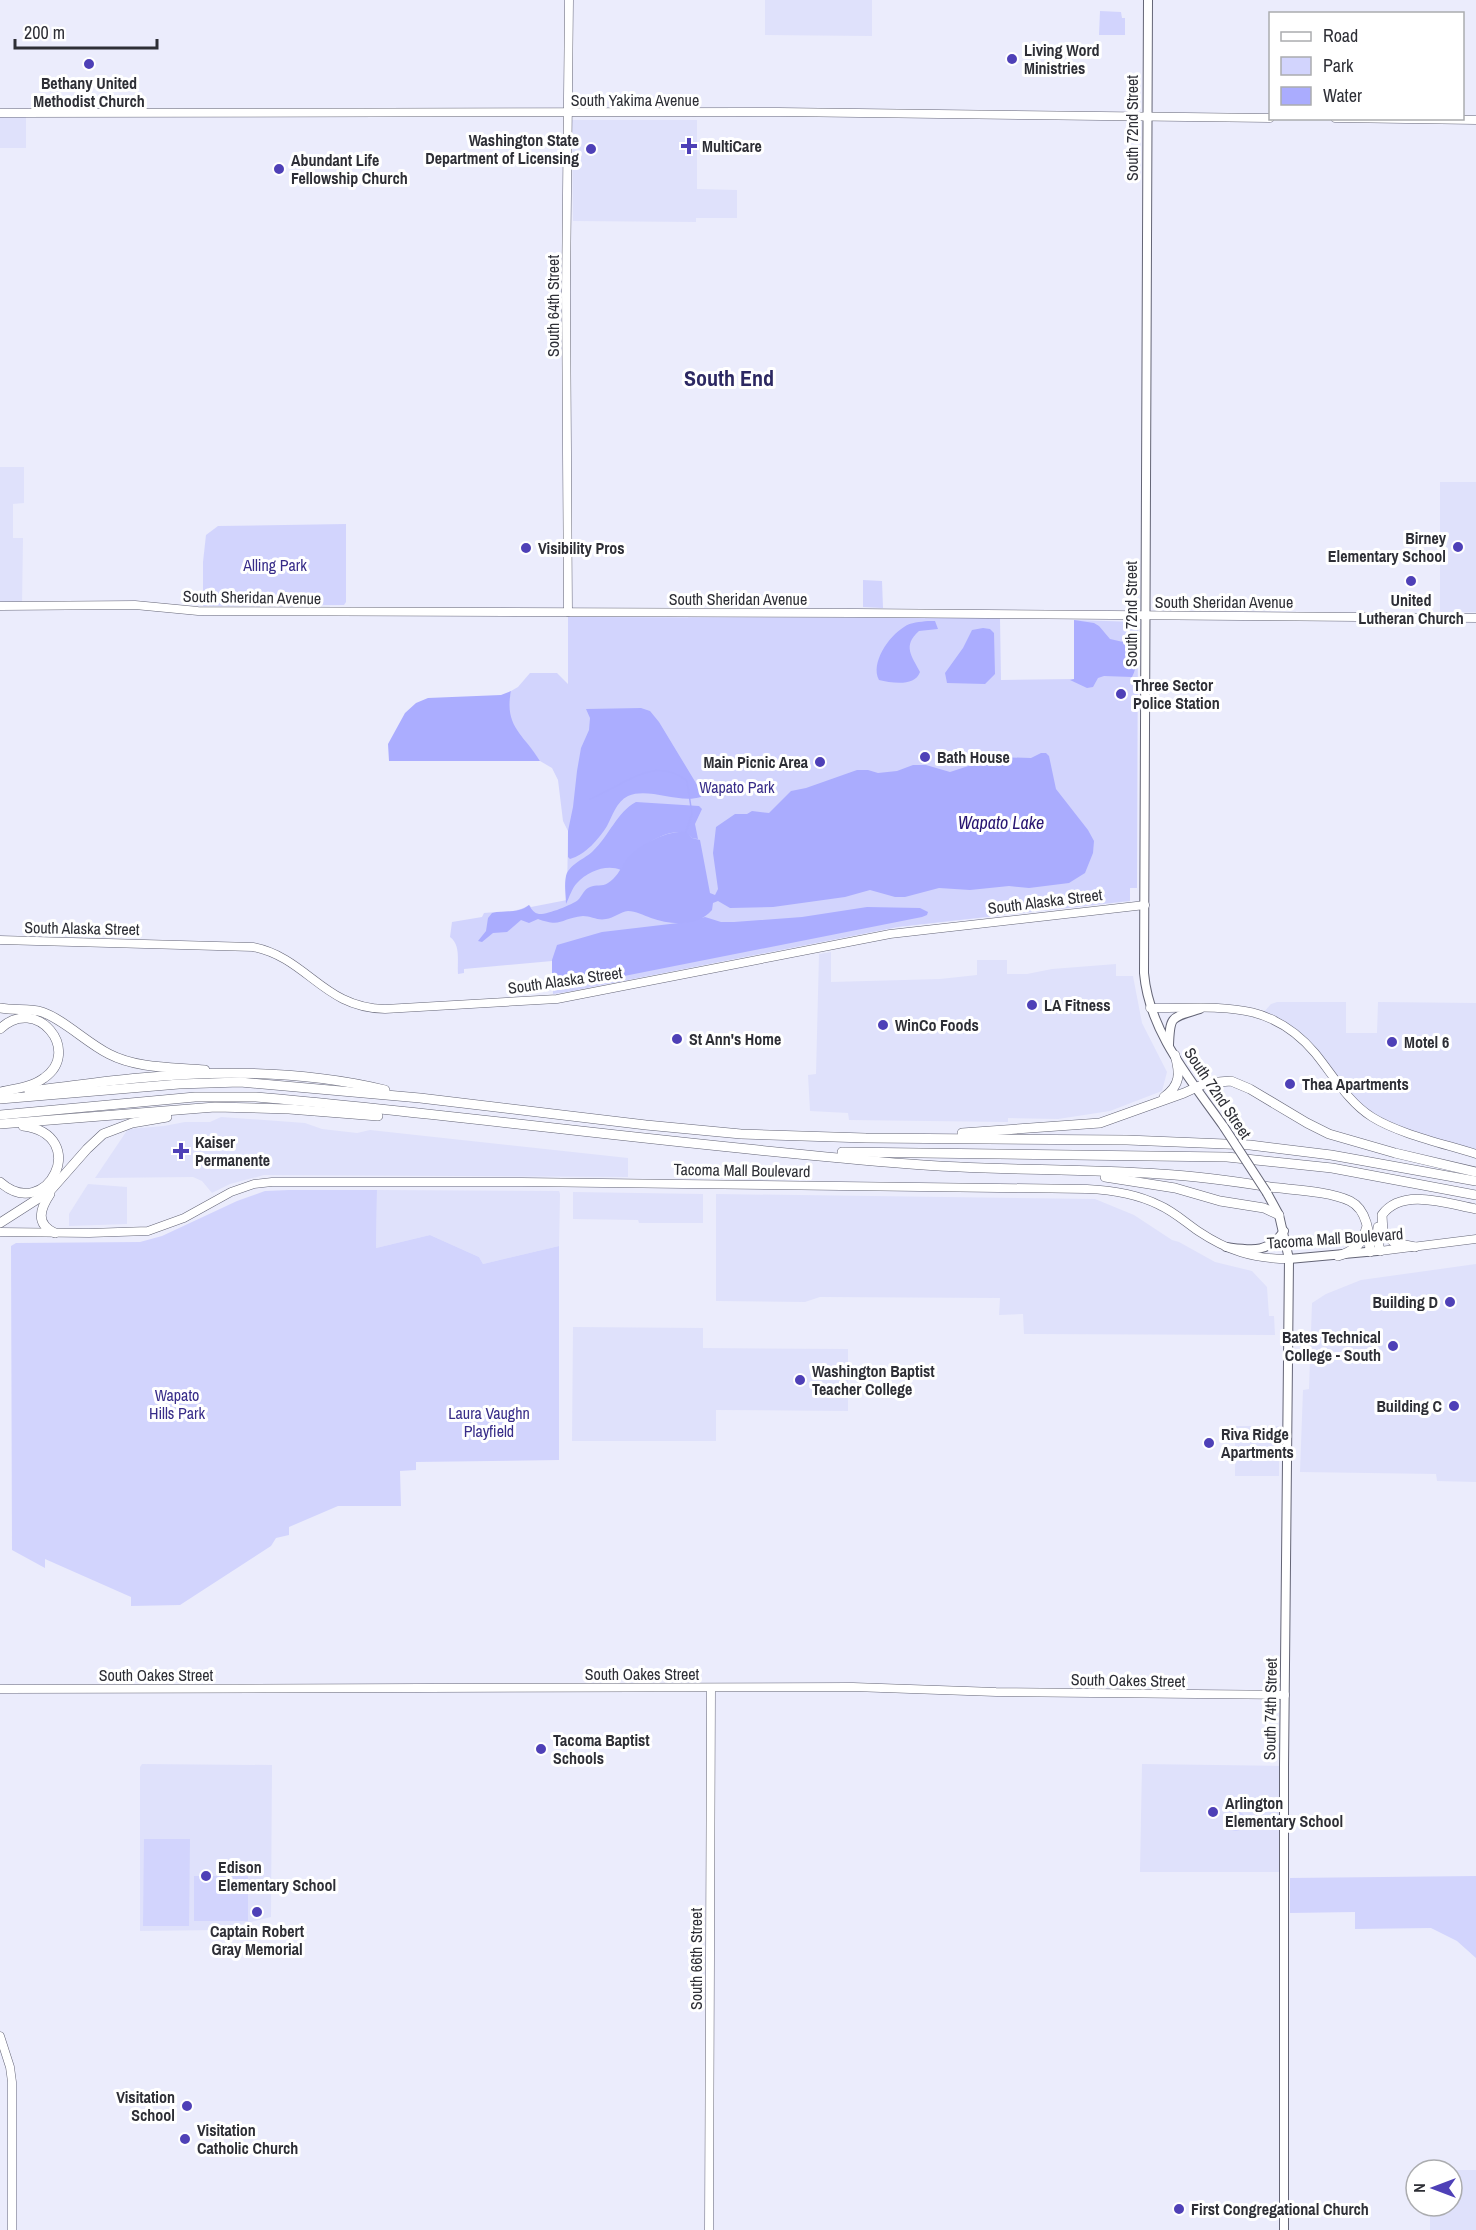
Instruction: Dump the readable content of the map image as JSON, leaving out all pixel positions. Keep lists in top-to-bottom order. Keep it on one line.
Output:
{"streets":{"main road":["South 72nd Street","Tacoma Mall Boulevard","South 74th Street"],"street":["South Yakima Avenue","South 64th Street","South Sheridan Avenue","South Alaska Street","South Oakes Street","South 66th Street"]},"crossings":[["South Yakima Avenue","South 72nd Street"],["South Yakima Avenue","South 64th Street"],["South 72nd Street","South Sheridan Avenue"],["South 72nd Street","South Alaska Street"],["South 72nd Street","South 74th Street"],["South 64th Street","South Sheridan Avenue"],["Tacoma Mall Boulevard","South 74th Street"],["South Oakes Street","South 74th Street"],["South Oakes Street","South 66th Street"]],"districts":["South End"],"water":["Wapato Lake"],"parks":["Alling Park","Wapato Park","Wapato Hills Park","Laura Vaughn Playfield"],"places":{"other":["Living Word Ministries","Bethany United Methodist Church","Washington State Department of Licensing","Abundant Life Fellowship Church","Birney Elementary School","Visibility Pros","United Lutheran Church","Three Sector Police Station","Bath House","Main Picnic Area","LA Fitness","WinCo Foods","St Ann's Home","Motel 6","Thea Apartments","Building D","Bates Technical College - South","Washington Baptist Teacher College","Building C","Riva Ridge Apartments","Tacoma Baptist Schools","Arlington Elementary School","Edison Elementary School","Captain Robert Gray Memorial","Visitation School","Visitation Catholic Church","First Congregational Church"],"health":["MultiCare","Kaiser Permanente"]},"legend":["Road","Park","Water"],"scale_bar":"200 m","north":"left"}
